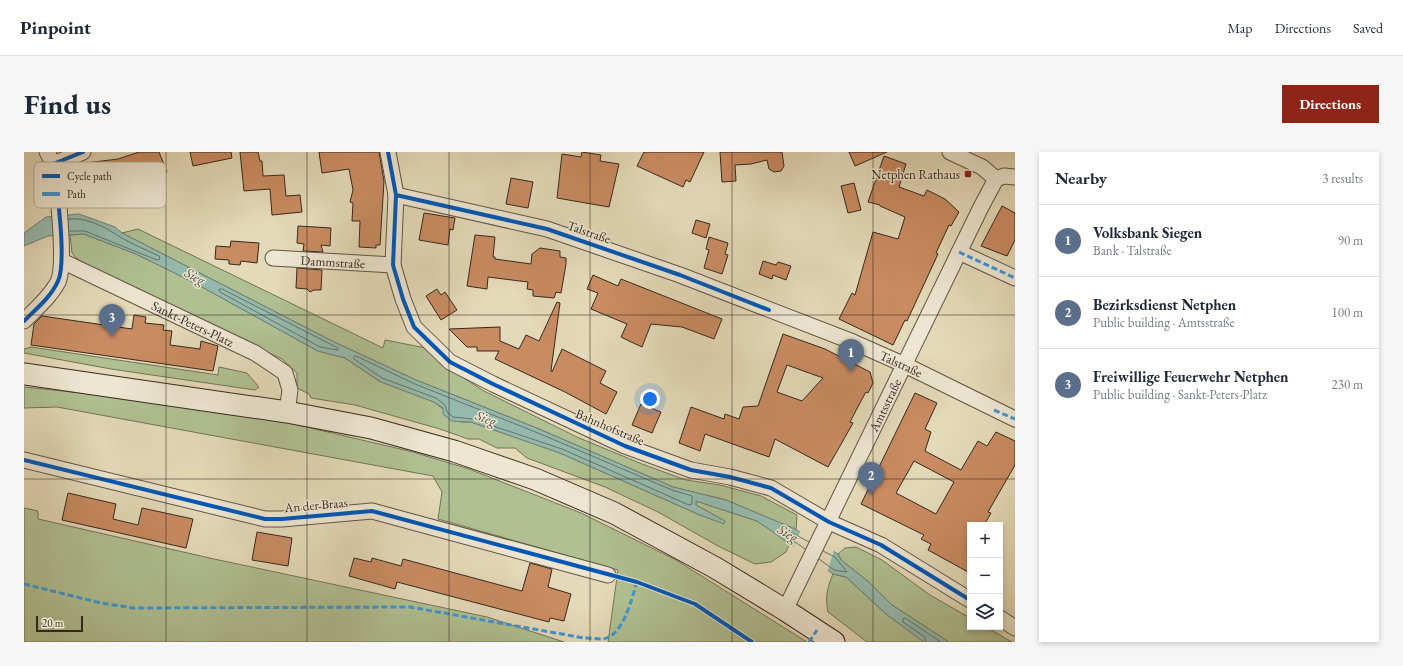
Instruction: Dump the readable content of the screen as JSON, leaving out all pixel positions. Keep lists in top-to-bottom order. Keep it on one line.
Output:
{"streets":{"street":["Talstraße","Dammstraße","Sankt-Peters-Platz","Amtsstraße","Bahnhofstraße","An der Braas"]},"crossings":[["Talstraße","Amtsstraße"],["Talstraße","Bahnhofstraße"],["Dammstraße","Bahnhofstraße"],["Amtsstraße","Bahnhofstraße"]],"water":["Sieg"],"places":{"transit":["Netphen Rathaus"]},"legend":["Cycle path","Path"],"scale_bar":"20 m","page":{"header":"Pinpoint","nav":["Map","Directions","Saved"],"buttons":"Directions","title":"Find us","heading":["Nearby","3 results"],"list":[{"mark":"1","name":"Volksbank Siegen","note":"Bank · Talstraße","value":"90 m"},{"mark":"2","name":"Bezirksdienst Netphen","note":"Public building · Amtsstraße","value":"100 m"},{"mark":"3","name":"Freiwillige Feuerwehr Netphen","note":"Public building · Sankt-Peters-Platz","value":"230 m"}],"pins":["3","1","2"],"map_buttons":["+","−"],"scale":"20 m"}}
